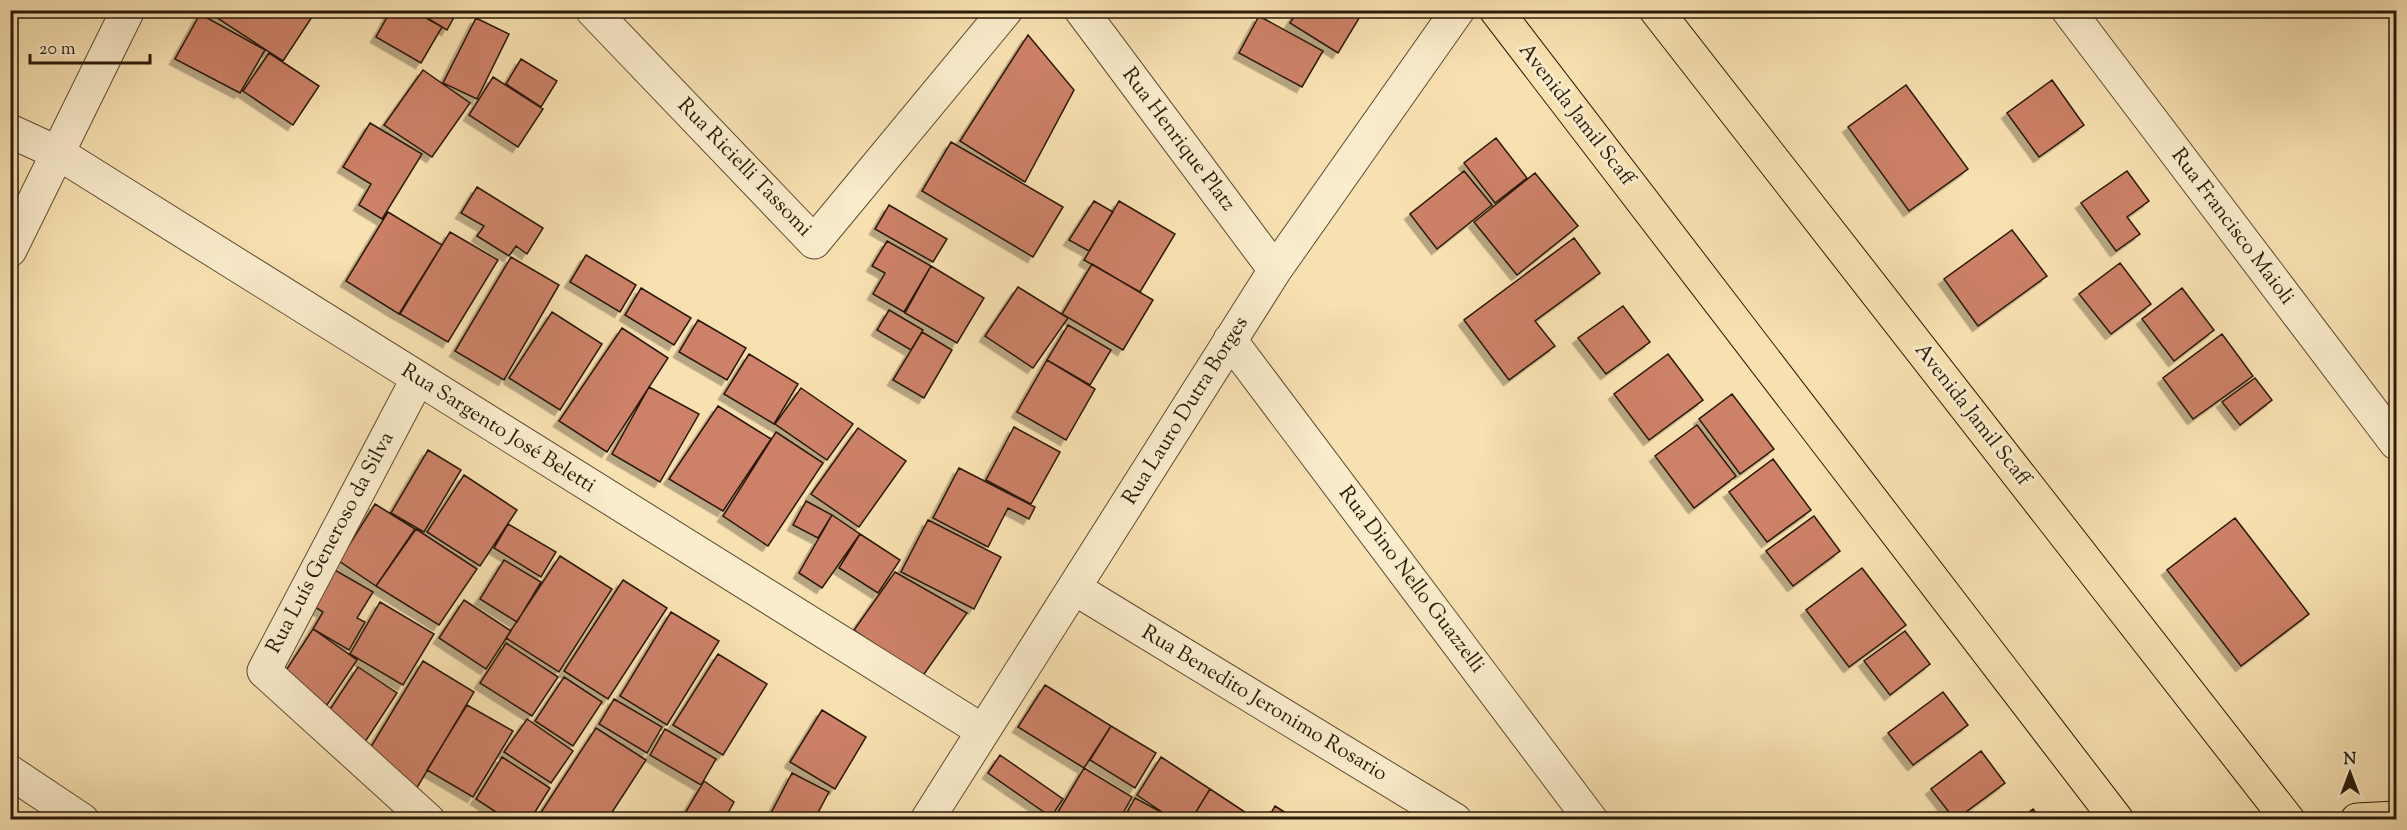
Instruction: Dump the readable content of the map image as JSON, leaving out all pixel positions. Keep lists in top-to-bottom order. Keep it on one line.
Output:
{"streets":{"main road":["Avenida Jamil Scaff"],"street":["Rua Henrique Platz","Rua Ricielli Tassomi","Rua Francisco Maioli","Rua Lauro Dutra Borges","Rua Sargento José Beletti","Rua Luís Generoso da Silva","Rua Dino Nello Guazzelli","Rua Benedito Jeronimo Rosario"]},"crossings":[["Rua Henrique Platz","Rua Lauro Dutra Borges"],["Rua Lauro Dutra Borges","Rua Sargento José Beletti"],["Rua Lauro Dutra Borges","Rua Dino Nello Guazzelli"],["Rua Lauro Dutra Borges","Rua Benedito Jeronimo Rosario"],["Rua Sargento José Beletti","Rua Luís Generoso da Silva"]],"scale_bar":"20 m","north":"top"}
